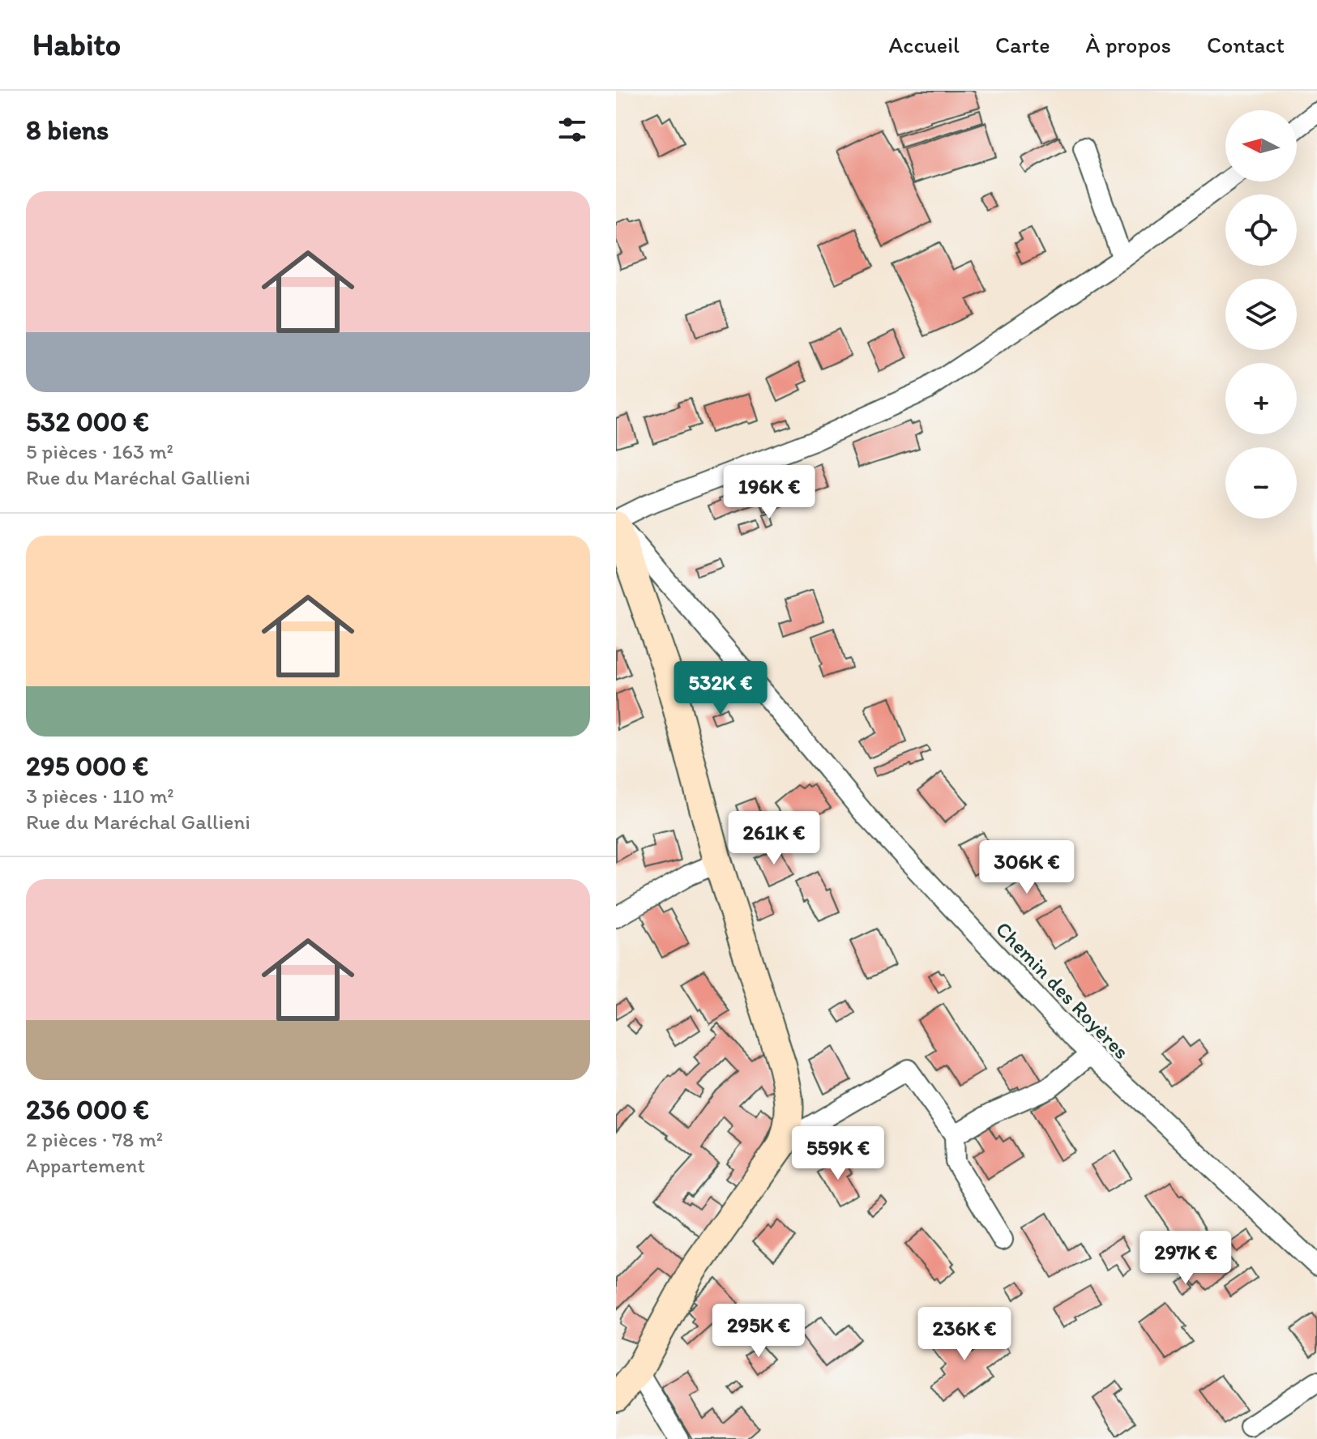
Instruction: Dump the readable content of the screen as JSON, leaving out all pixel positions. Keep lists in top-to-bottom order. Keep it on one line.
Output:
{"streets":{"street":["Chemin des Royères"]},"north":"left","page":{"header":"Habito","nav":["Accueil","Carte","À propos","Contact"],"heading":"8 biens","map_buttons":["+","−"],"list":[{"name":"532 000 €","note":"5 pièces · 163 m² · Rue du Maréchal Gallieni"},{"name":"295 000 €","note":"3 pièces · 110 m² · Rue du Maréchal Gallieni"},{"name":"236 000 €","note":"2 pièces · 78 m² · Appartement"}],"price":["196K €","532K €","261K €","306K €","559K €","297K €","295K €","236K €"]}}
